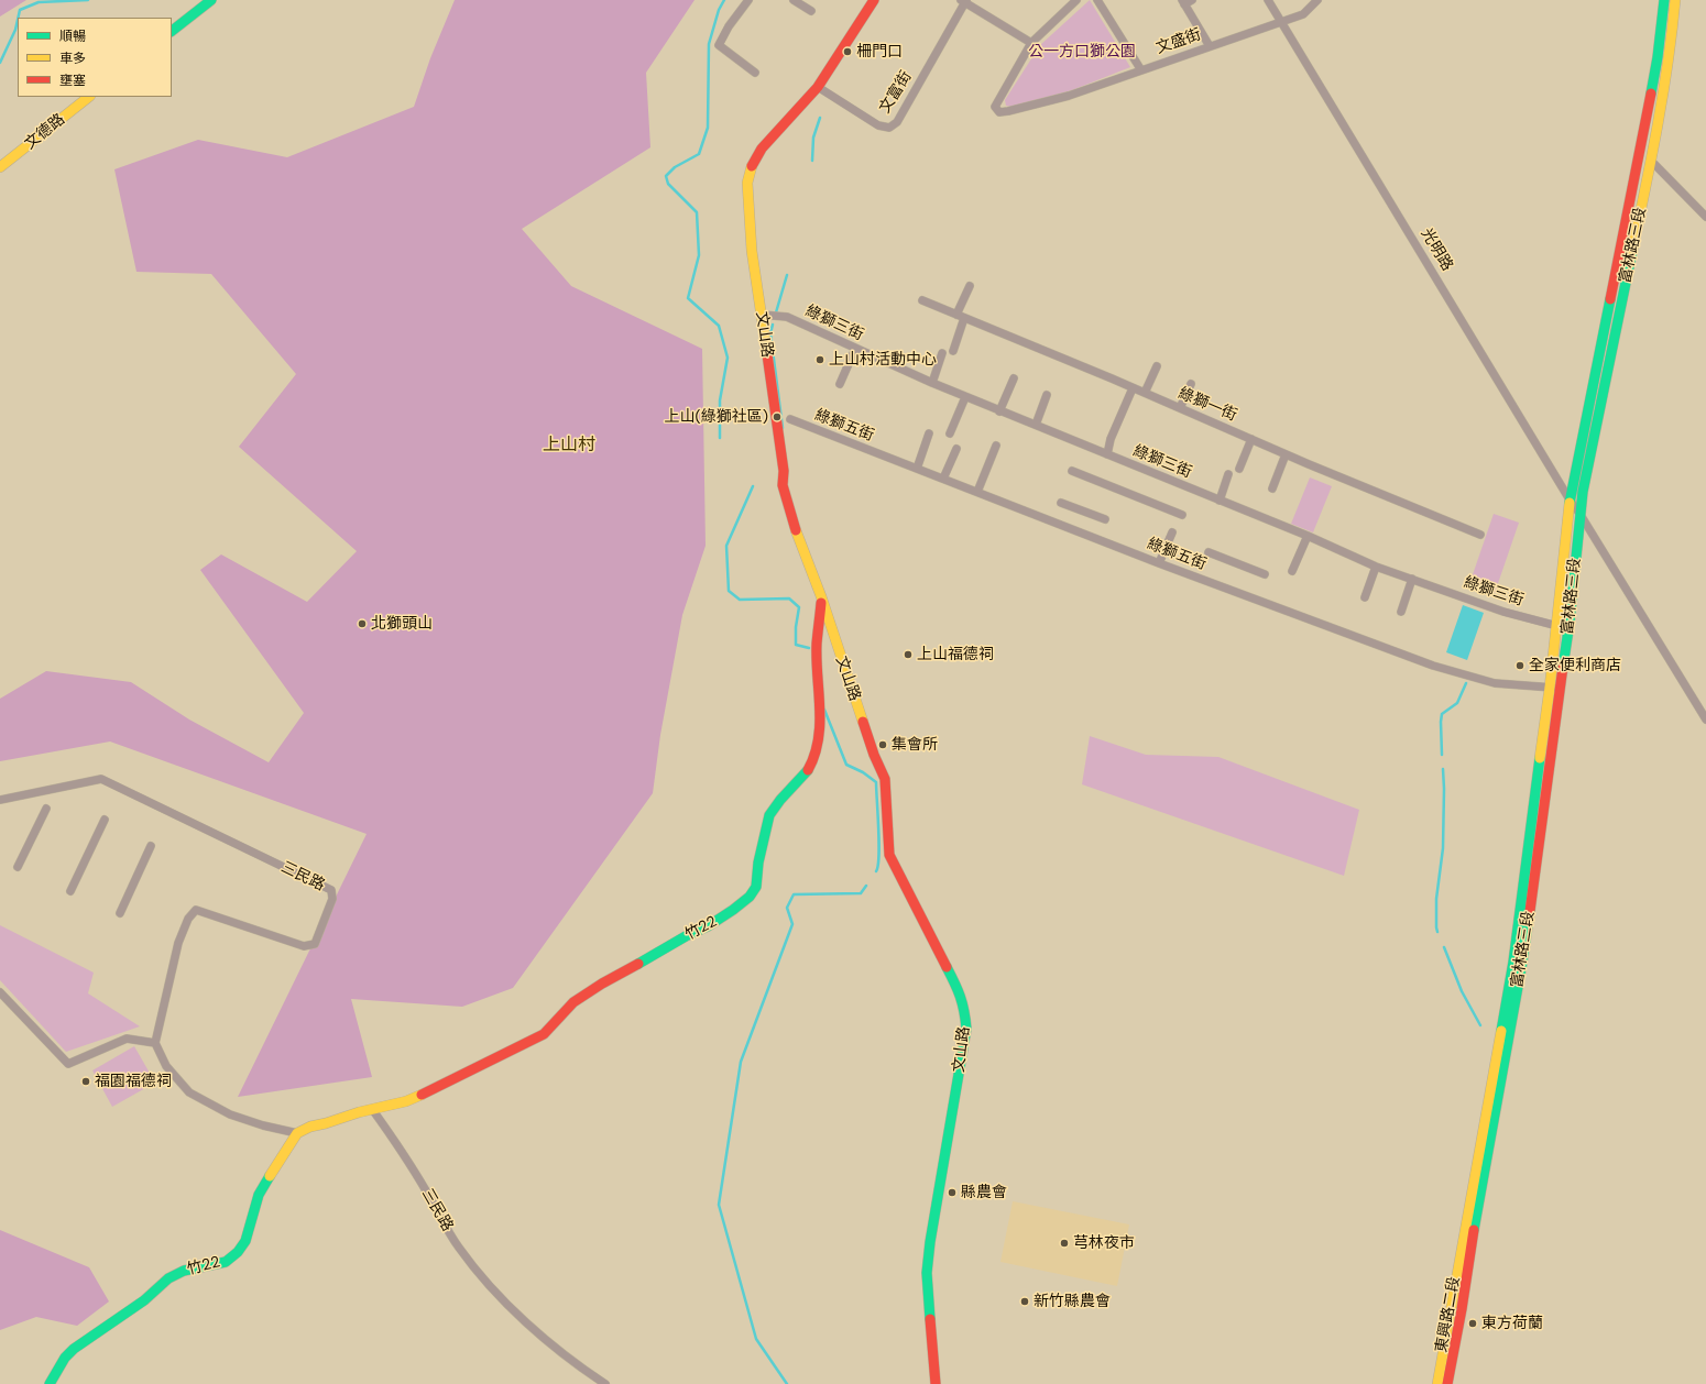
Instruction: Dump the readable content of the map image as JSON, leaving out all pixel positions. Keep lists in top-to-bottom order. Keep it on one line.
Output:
{"streets":{"main road":["文德路","富林路三段","文山路","竹22","東興路二段"],"street":["文盛街","文富街","光明路","綠獅三街","綠獅一街","綠獅五街","三民路"]},"crossings":[["文盛街","光明路"],["文富街","文山路"],["富林路三段","光明路"],["富林路三段","綠獅三街"],["富林路三段","綠獅五街"],["富林路三段","東興路二段"],["綠獅三街","文山路"],["文山路","竹22"],["三民路","竹22"]],"districts":["上山村"],"parks":["公一方口獅公園"],"places":["柵門口","上山村活動中心","上山(綠獅社區)","北獅頭山","上山福德祠","全家便利商店","集會所","福園福德祠","縣農會","芎林夜市","新竹縣農會","東方荷蘭"],"legend":["順暢","車多","壅塞"]}
